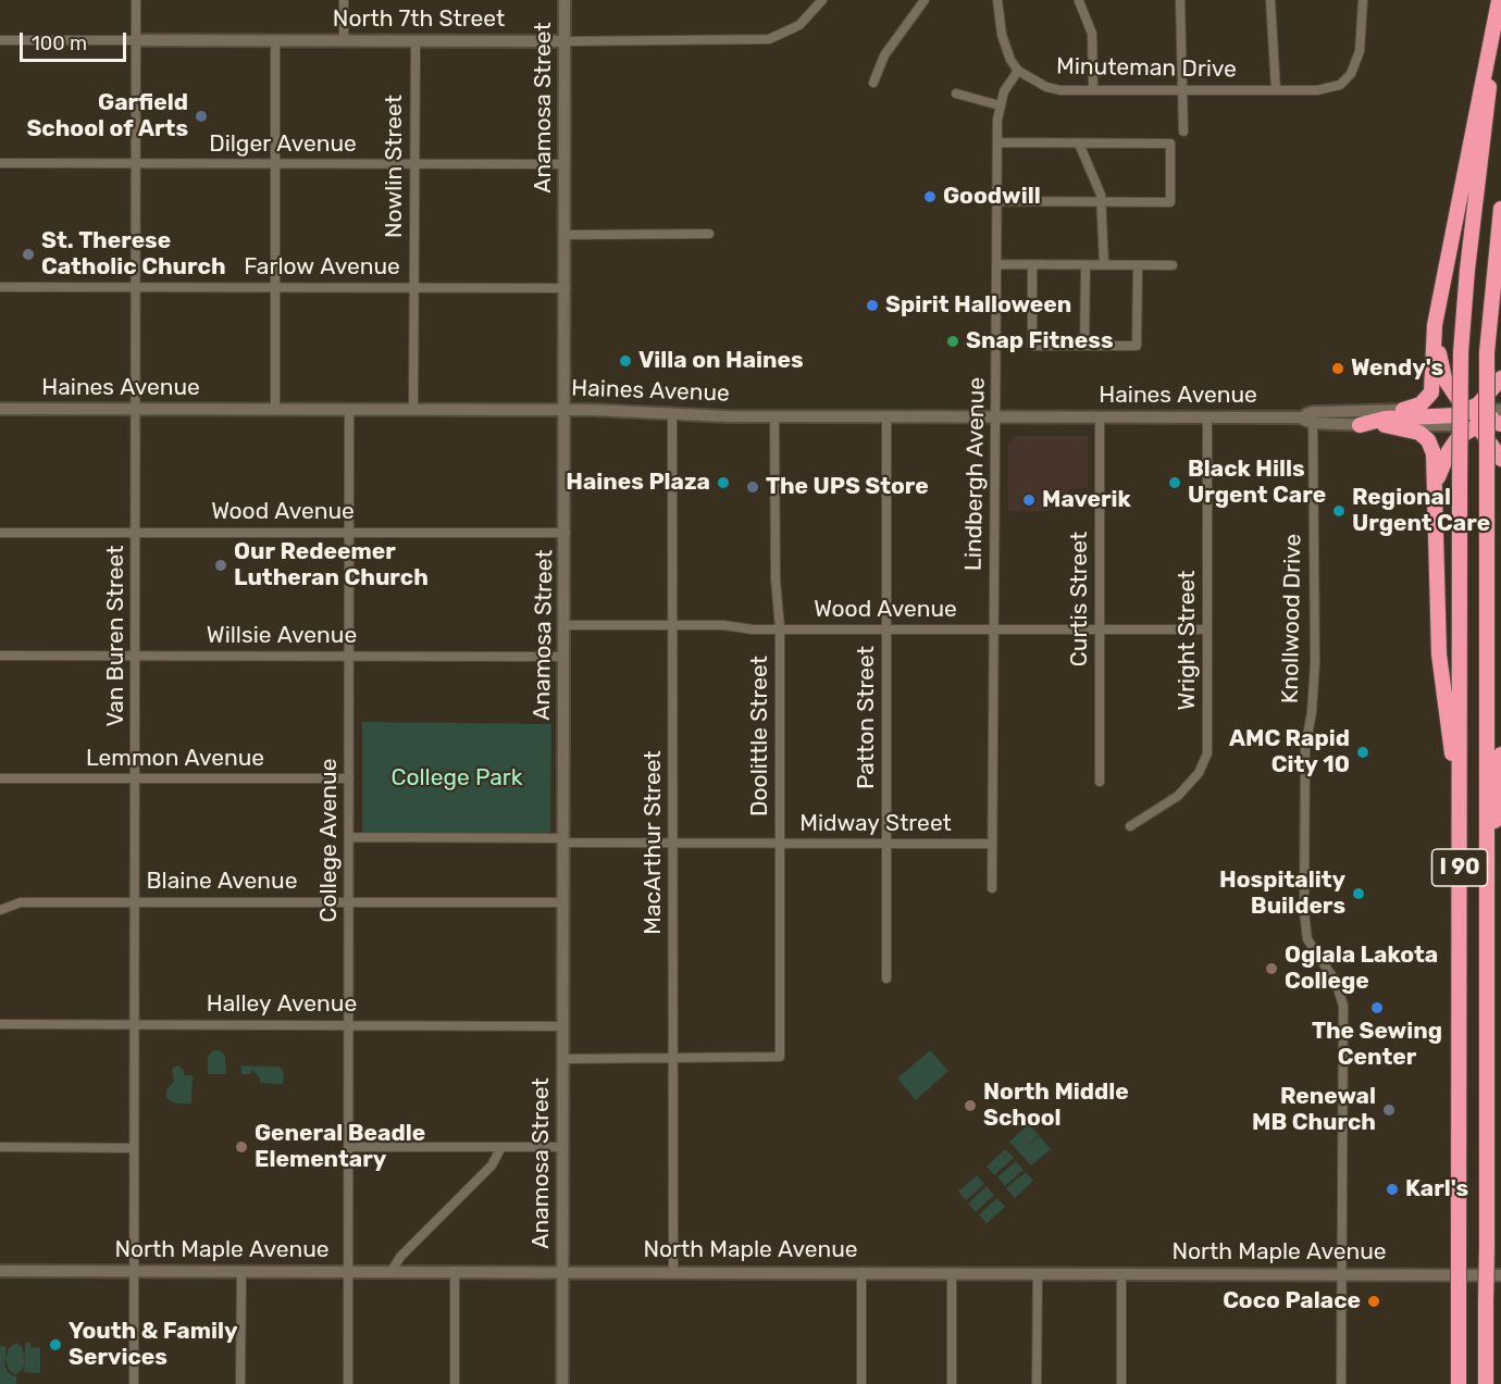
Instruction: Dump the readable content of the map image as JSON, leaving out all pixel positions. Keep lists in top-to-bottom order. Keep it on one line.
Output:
{"streets":{"highway":["I 90"],"main road":["North 7th Street","Anamosa Street","Haines Avenue","North Maple Avenue"],"street":["Minuteman Drive","Dilger Avenue","Nowlin Street","Farlow Avenue","Lindbergh Avenue","Wood Avenue","Curtis Street","Knollwood Drive","Van Buren Street","Willsie Avenue","Wright Street","Patton Street","Doolittle Street","Lemmon Avenue","Midway Street","College Avenue","MacArthur Street","Blaine Avenue","Halley Avenue"]},"crossings":[["North 7th Street","Anamosa Street"],["North 7th Street","Nowlin Street"],["North 7th Street","Van Buren Street"],["Minuteman Drive","Lindbergh Avenue"],["Anamosa Street","Dilger Avenue"],["Anamosa Street","Farlow Avenue"],["Anamosa Street","Haines Avenue"],["Anamosa Street","Wood Avenue"],["Anamosa Street","Willsie Avenue"],["Anamosa Street","Midway Street"],["Anamosa Street","Blaine Avenue"],["Anamosa Street","Halley Avenue"],["Anamosa Street","North Maple Avenue"],["Dilger Avenue","Nowlin Street"],["Dilger Avenue","Van Buren Street"],["Nowlin Street","Farlow Avenue"],["Nowlin Street","Haines Avenue"],["Farlow Avenue","Van Buren Street"],["Haines Avenue","Lindbergh Avenue"],["Haines Avenue","Curtis Street"],["Haines Avenue","Knollwood Drive"],["Haines Avenue","Van Buren Street"],["Haines Avenue","Wright Street"],["Haines Avenue","Patton Street"],["Haines Avenue","Doolittle Street"],["Haines Avenue","College Avenue"],["Haines Avenue","MacArthur Street"],["Lindbergh Avenue","Wood Avenue"],["Lindbergh Avenue","Midway Street"],["Wood Avenue","Curtis Street"],["Wood Avenue","Van Buren Street"],["Wood Avenue","Wright Street"],["Wood Avenue","Patton Street"],["Wood Avenue","Doolittle Street"],["Wood Avenue","College Avenue"],["Wood Avenue","MacArthur Street"],["Knollwood Drive","North Maple Avenue"],["Van Buren Street","Willsie Avenue"],["Van Buren Street","Lemmon Avenue"],["Van Buren Street","Blaine Avenue"],["Van Buren Street","Halley Avenue"],["Van Buren Street","North Maple Avenue"],["Willsie Avenue","College Avenue"],["Patton Street","Midway Street"],["Doolittle Street","Midway Street"],["Doolittle Street","MacArthur Street"],["Lemmon Avenue","College Avenue"],["Midway Street","College Avenue"],["Midway Street","MacArthur Street"],["College Avenue","Blaine Avenue"],["College Avenue","Halley Avenue"],["College Avenue","North Maple Avenue"],["MacArthur Street","North Maple Avenue"]],"parks":["College Park"],"places":["Garfield School of Arts","Goodwill","St. Therese Catholic Church","Spirit Halloween","Snap Fitness","Villa on Haines","Wendy's","Haines Plaza","Black Hills Urgent Care","The UPS Store","Maverik","Regional Urgent Care","Our Redeemer Lutheran Church","AMC Rapid City 10","Hospitality Builders","Oglala Lakota College","The Sewing Center","North Middle School","Renewal MB Church","General Beadle Elementary","Karl's","Coco Palace","Youth & Family Services"],"scale_bar":"100 m"}
